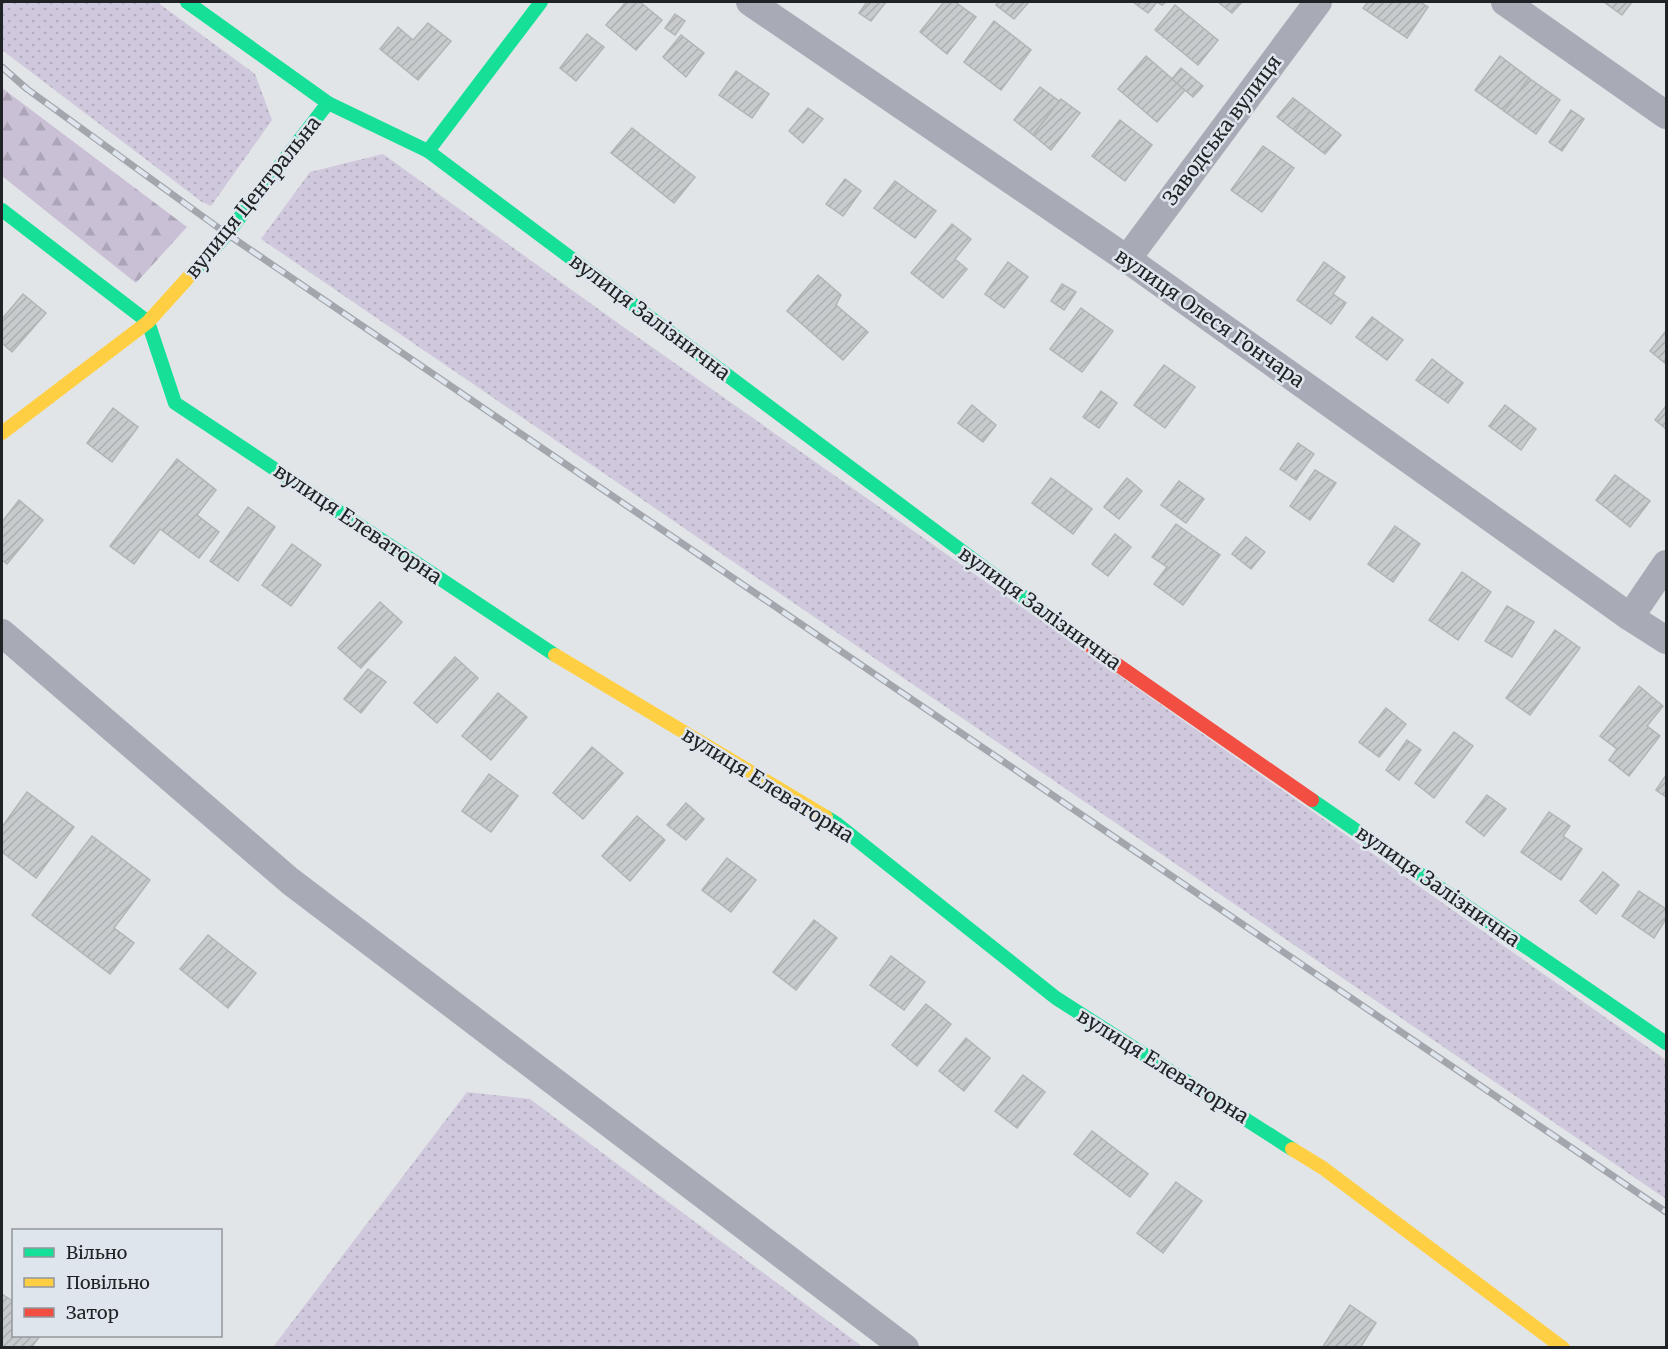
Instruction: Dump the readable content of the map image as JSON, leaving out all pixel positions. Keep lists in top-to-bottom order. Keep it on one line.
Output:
{"streets":{"street":["Заводська вулиця","вулиця Центральна","вулиця Залізнична","вулиця Олеся Гончара","вулиця Елеваторна"]},"crossings":[["Заводська вулиця","вулиця Олеся Гончара"],["вулиця Центральна","вулиця Залізнична"],["вулиця Центральна","вулиця Елеваторна"]],"legend":["Вільно","Повільно","Затор"]}
